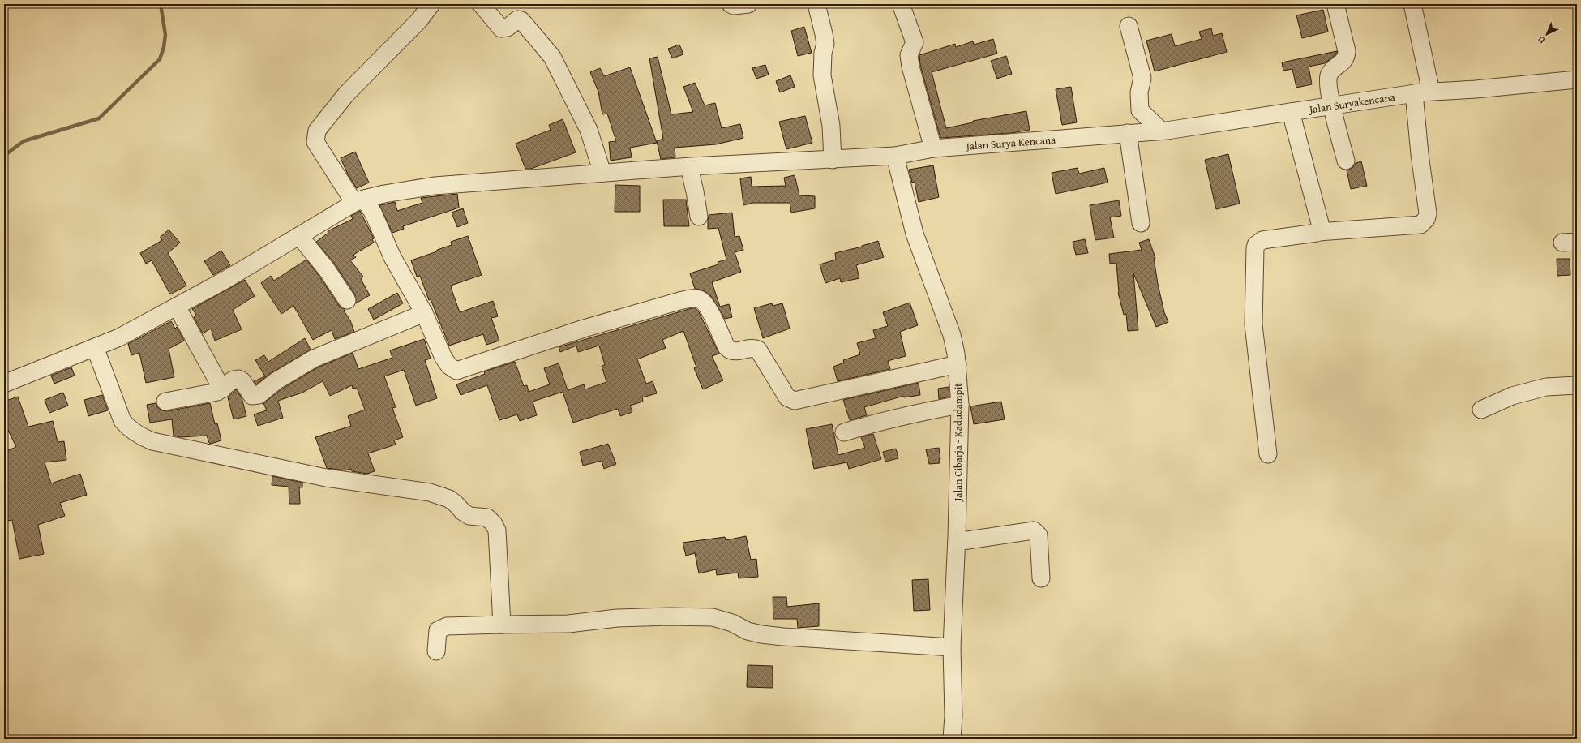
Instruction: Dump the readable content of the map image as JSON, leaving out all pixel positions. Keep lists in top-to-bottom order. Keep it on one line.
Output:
{"streets":{"street":["Jalan Suryakencana","Jalan Surya Kencana","Jalan Cibarja - Kadudampit"]},"crossings":[["Jalan Suryakencana","Jalan Surya Kencana"],["Jalan Surya Kencana","Jalan Cibarja - Kadudampit"]],"north":"bottom left"}
